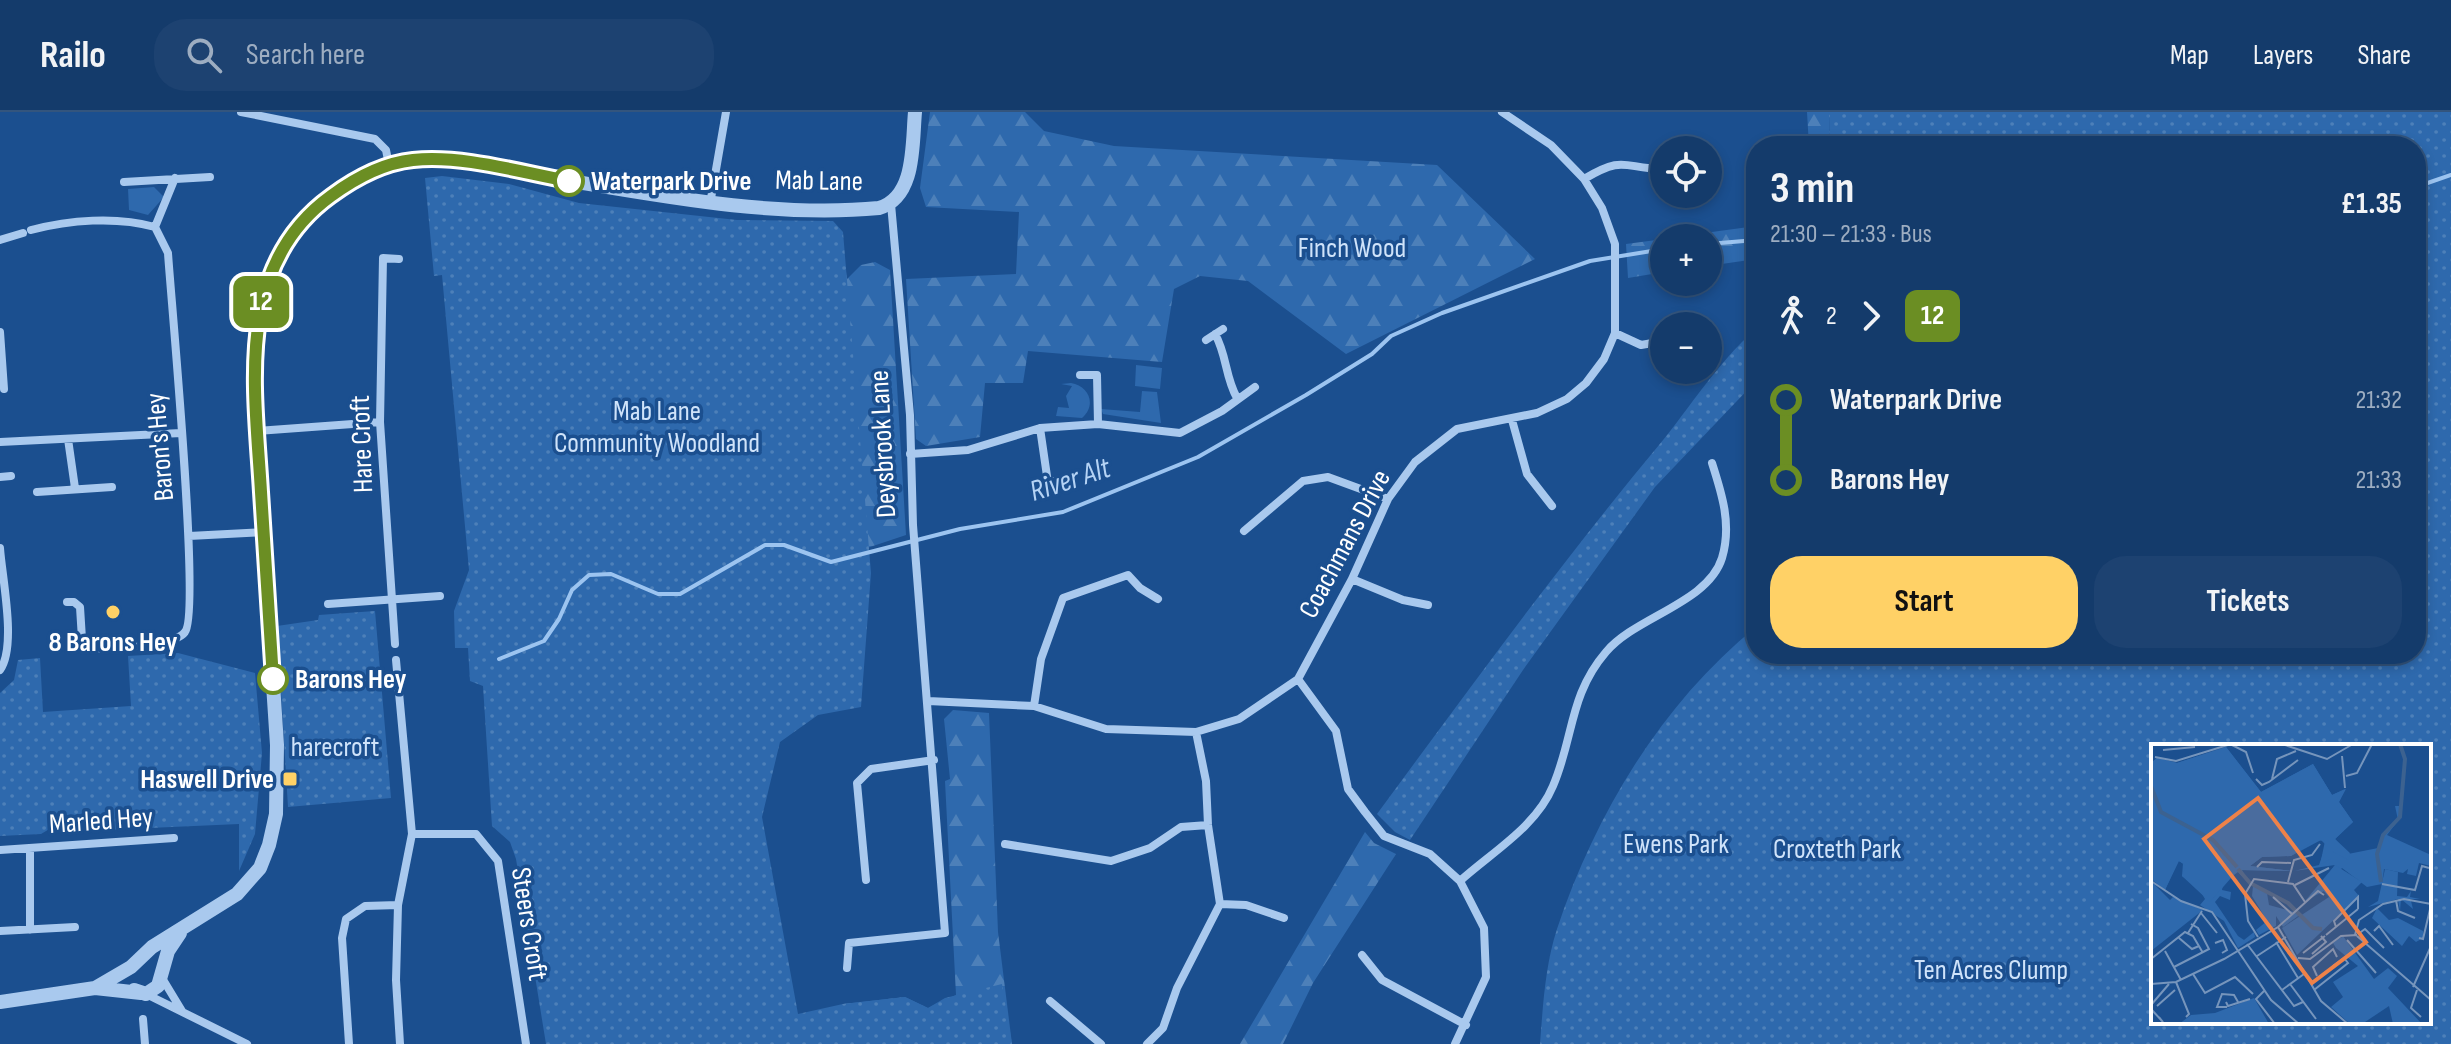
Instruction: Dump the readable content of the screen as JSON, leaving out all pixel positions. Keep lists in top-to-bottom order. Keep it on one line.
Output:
{"streets":{"street":["Mab Lane","Hare Croft","Deysbrook Lane","Baron's Hey","Coachmans Drive","Marled Hey","Steers Croft"]},"crossings":[["Mab Lane","Deysbrook Lane"],["Deysbrook Lane","Coachmans Drive"]],"water":["River Alt"],"parks":["Finch Wood","Mab Lane Community Woodland","harecroft","Ewens Park","Croxteth Park","Ten Acres Clump"],"places":{"other":["Waterpark Drive","8 Barons Hey","Barons Hey"],"transit":["Haswell Drive"]},"lines":["bus line 12"],"page":{"header":"Railo","search":"Search here","nav":["Map","Layers","Share"],"on_map":"12","map_buttons":["+","−"],"heading":["3 min","21:30 – 21:33 · Bus","£1.35"],"legs":["2","12"],"list":[{"name":"Waterpark Drive","value":"21:32"},{"name":"Barons Hey","value":"21:33"}],"buttons":["Start","Tickets"]}}
